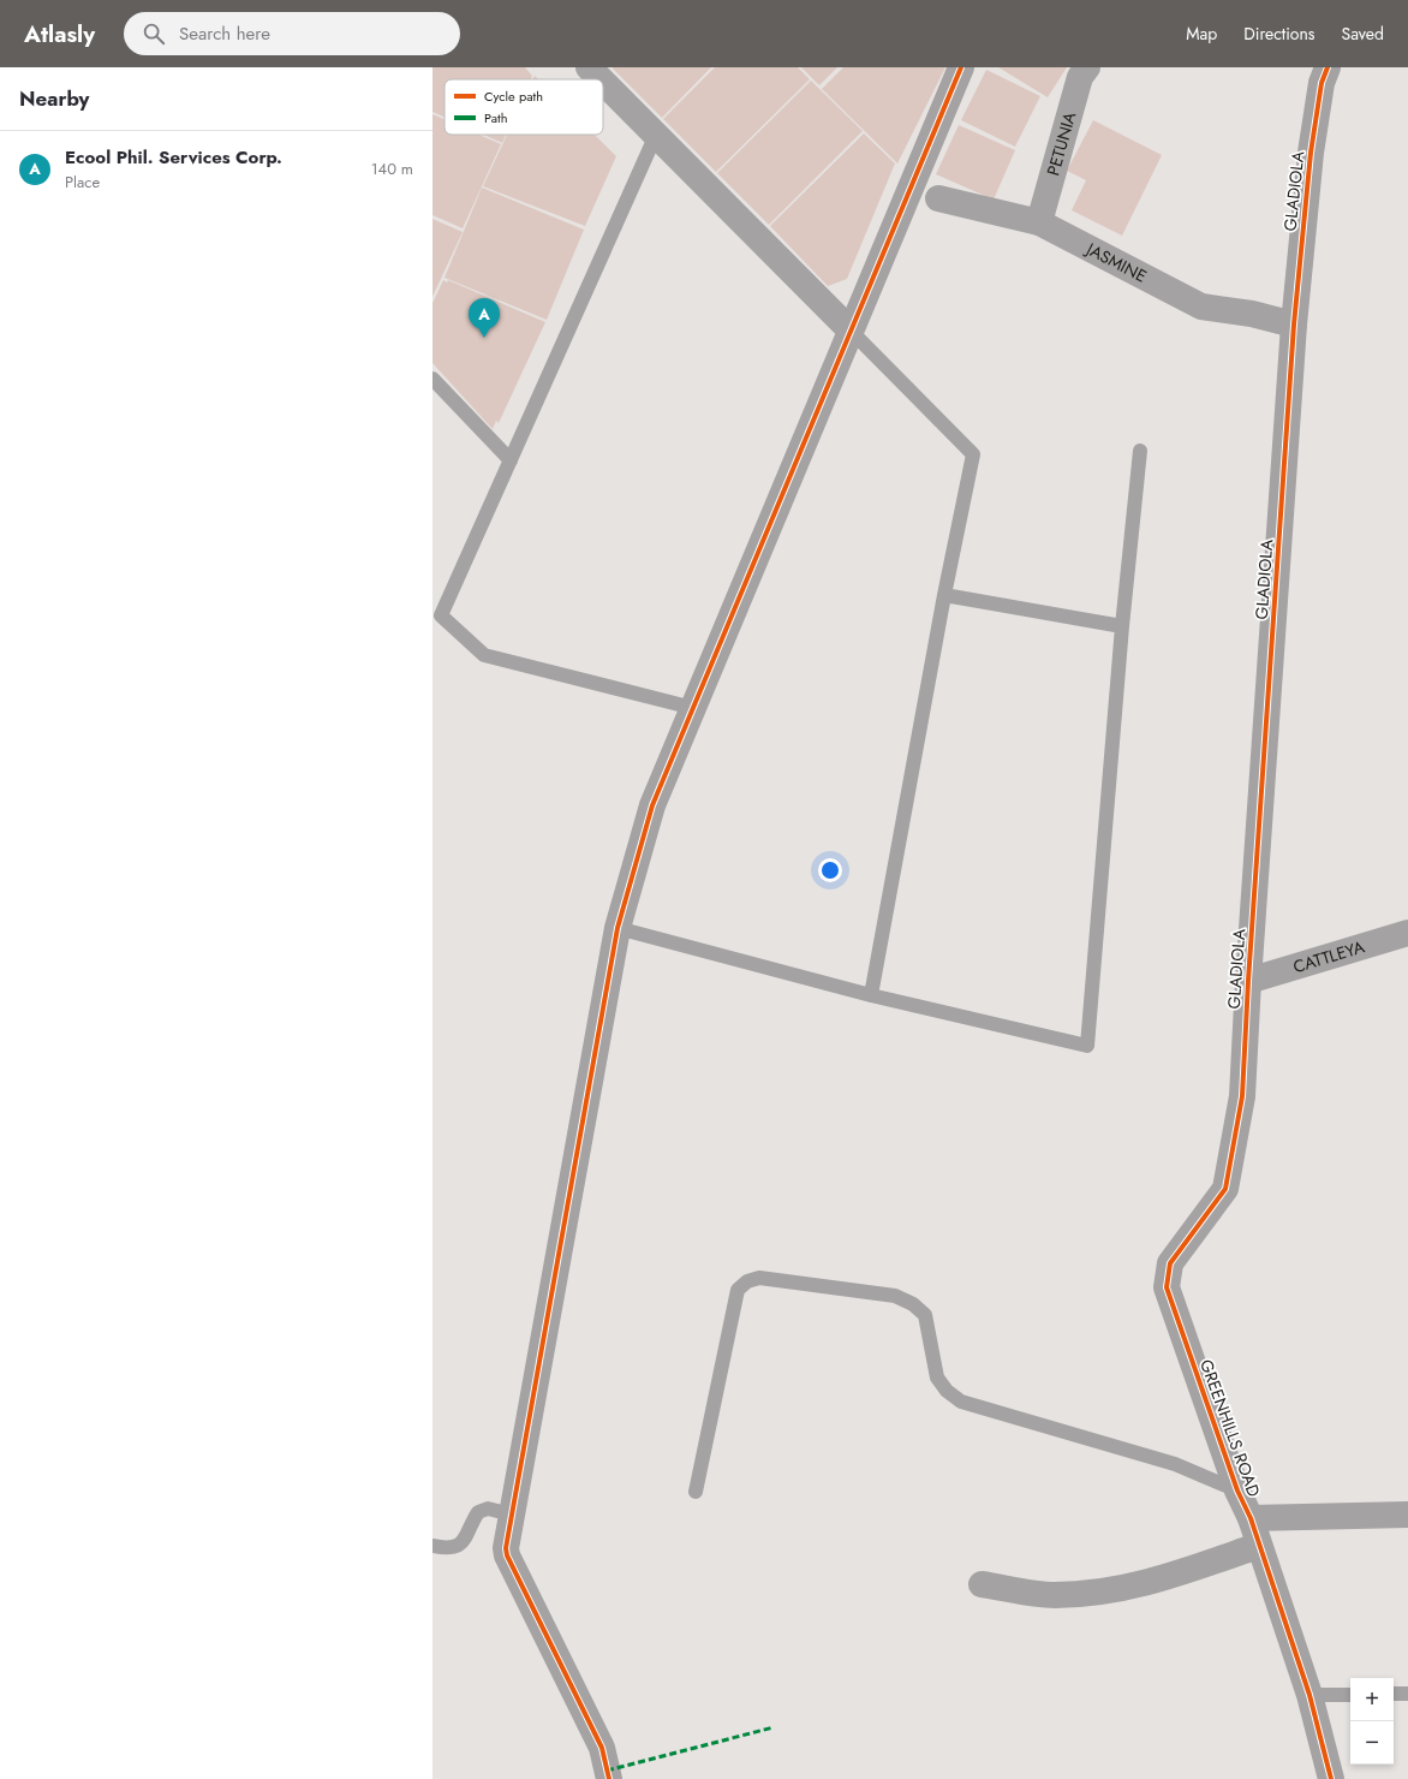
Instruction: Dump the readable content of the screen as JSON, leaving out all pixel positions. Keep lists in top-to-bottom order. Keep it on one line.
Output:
{"streets":{"street":["PETUNIA","GLADIOLA","JASMINE","CATTLEYA","GREENHILLS ROAD"]},"crossings":[["PETUNIA","JASMINE"],["GLADIOLA","JASMINE"],["GLADIOLA","CATTLEYA"],["GLADIOLA","GREENHILLS ROAD"]],"legend":["Cycle path","Path"],"page":{"header":"Atlasly","search":"Search here","nav":["Map","Directions","Saved"],"heading":"Nearby","list":[{"mark":"A","name":"Ecool Phil. Services Corp.","note":"Place","value":"140 m"}],"pins":"A","map_buttons":["+","−"]}}
